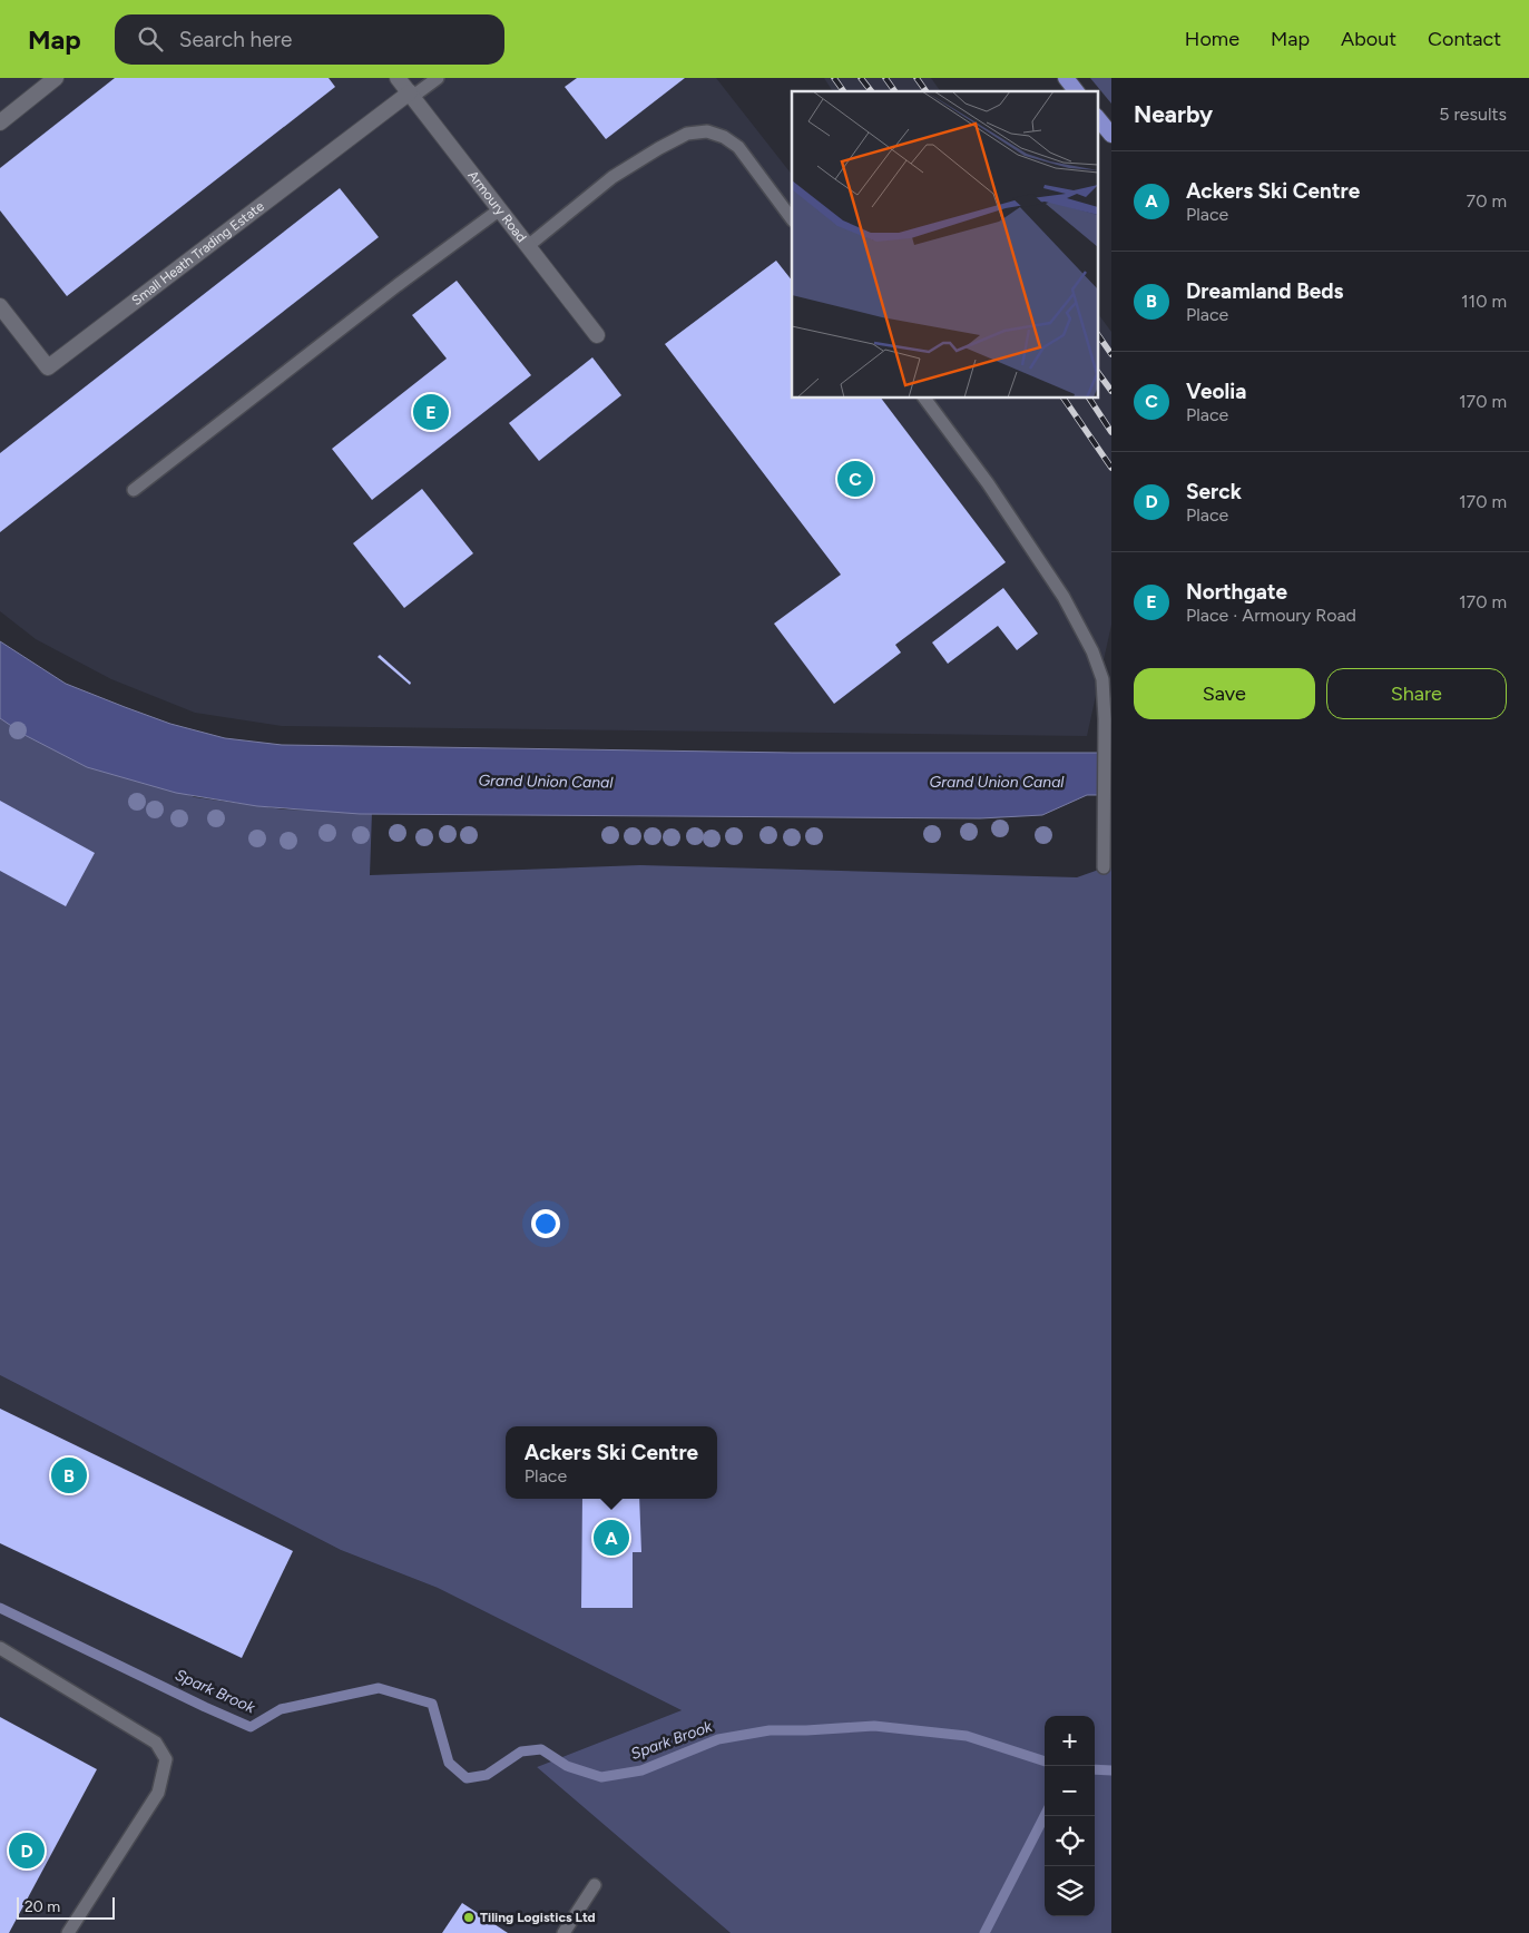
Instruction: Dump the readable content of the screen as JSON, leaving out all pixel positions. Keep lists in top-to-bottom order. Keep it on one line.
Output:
{"streets":{"street":["Armoury Road","Small Heath Trading Estate"]},"crossings":[["Armoury Road","Small Heath Trading Estate"]],"water":["Grand Union Canal","Spark Brook"],"places":["Tiling Logistics Ltd"],"scale_bar":"20 m","page":{"header":"Map","search":"Search here","nav":["Home","Map","About","Contact"],"heading":["Nearby","5 results"],"list":[{"mark":"A","name":"Ackers Ski Centre","note":"Place","value":"70 m"},{"mark":"B","name":"Dreamland Beds","note":"Place","value":"110 m"},{"mark":"C","name":"Veolia","note":"Place","value":"170 m"},{"mark":"D","name":"Serck","note":"Place","value":"170 m"},{"mark":"E","name":"Northgate","note":"Place · Armoury Road","value":"170 m"}],"pins":["E","C","B","A","D"],"buttons":["Save","Share"],"popup":["Ackers Ski Centre","Place"],"map_buttons":["+","−"],"scale":"20 m"}}
